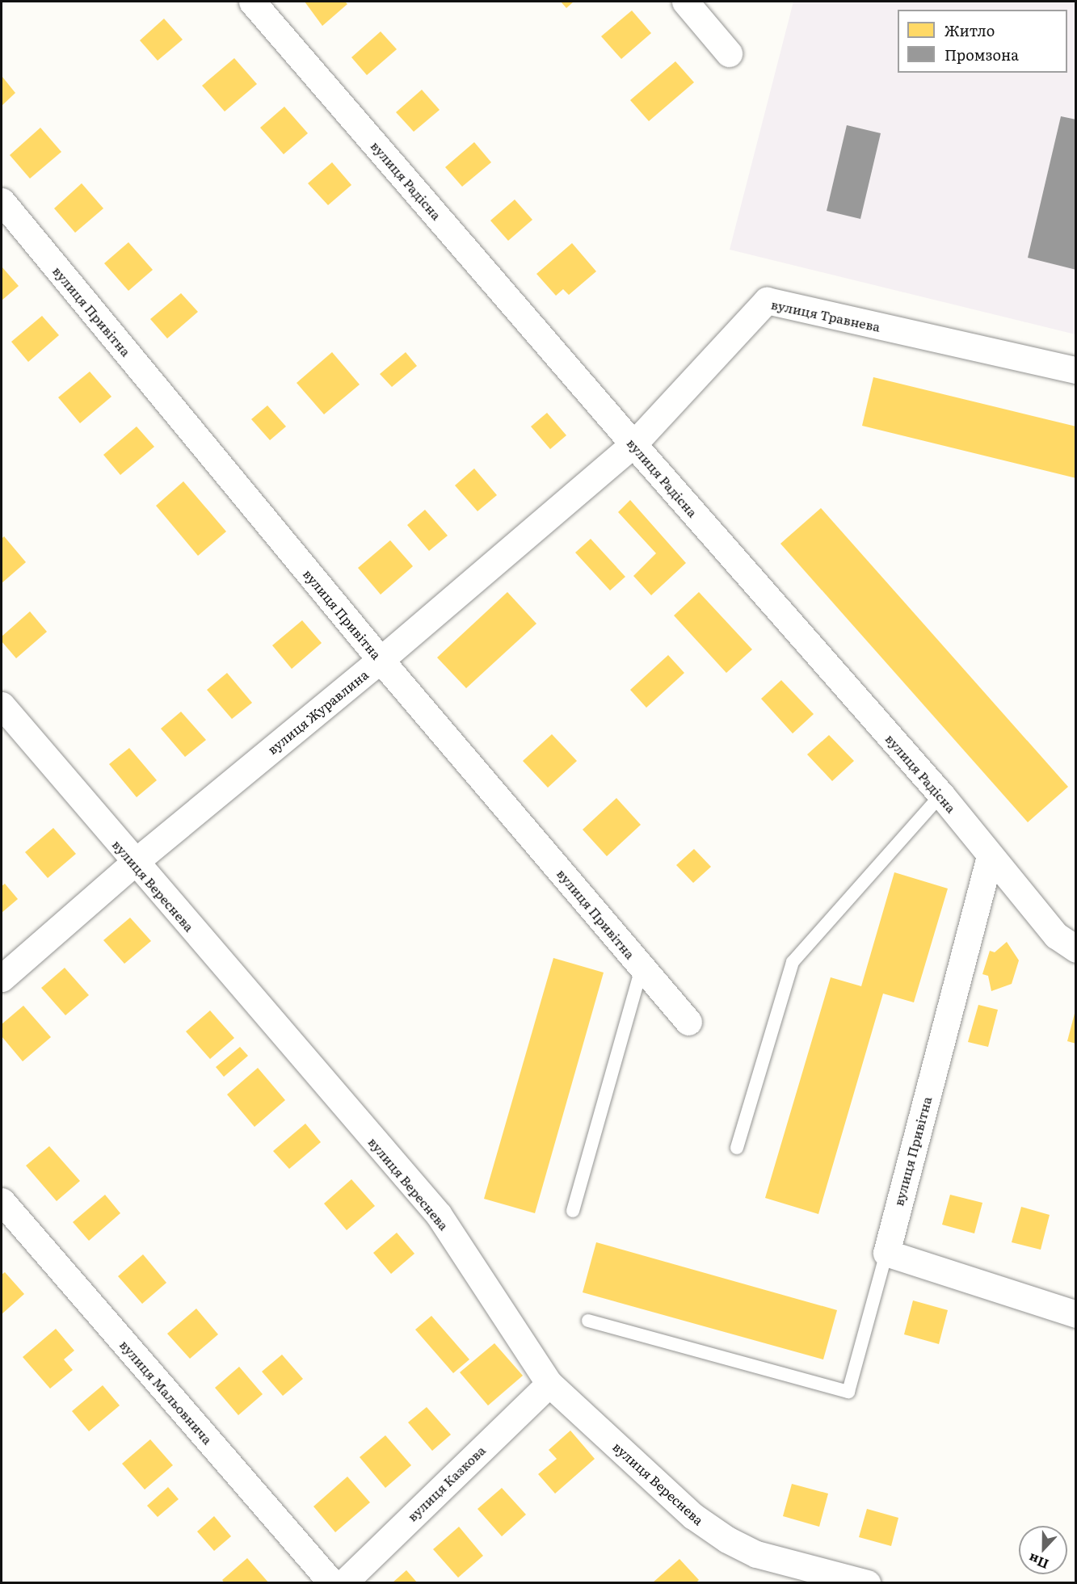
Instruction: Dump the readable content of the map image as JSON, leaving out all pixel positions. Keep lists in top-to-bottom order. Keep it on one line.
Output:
{"streets":{"street":["вулиця Радісна","вулиця Привітна","вулиця Травнева","вулиця Журавлина","вулиця Вереснева","вулиця Мальовнича","вулиця Казкова"]},"crossings":[["вулиця Радісна","вулиця Привітна"],["вулиця Радісна","вулиця Травнева"],["вулиця Радісна","вулиця Журавлина"],["вулиця Привітна","вулиця Журавлина"],["вулиця Травнева","вулиця Журавлина"],["вулиця Журавлина","вулиця Вереснева"],["вулиця Вереснева","вулиця Казкова"]],"legend":["Житло","Промзона"],"north":"bottom"}
